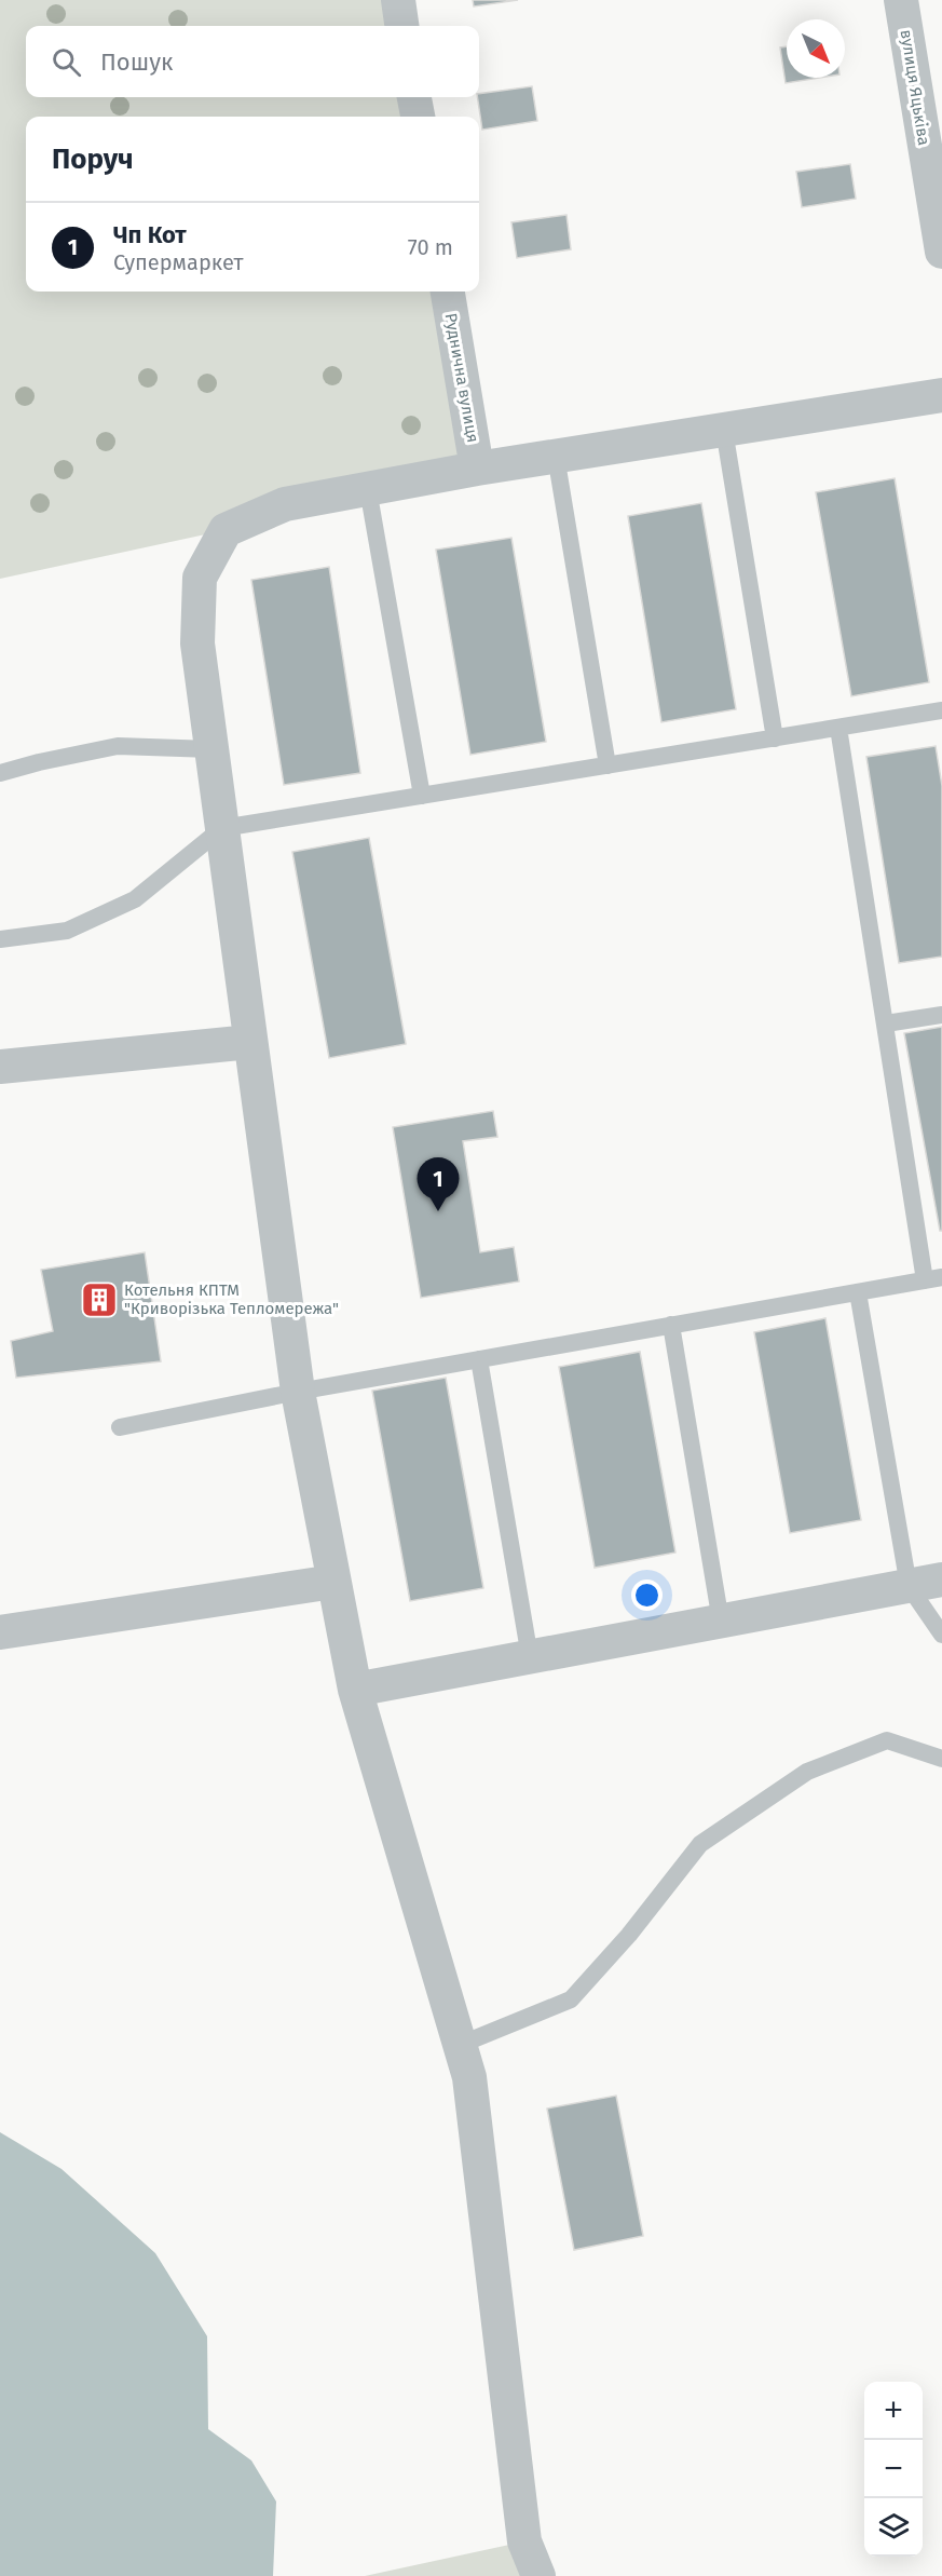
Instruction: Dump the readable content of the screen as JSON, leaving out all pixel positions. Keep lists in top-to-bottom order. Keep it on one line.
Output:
{"streets":{"street":["вулиця Яцьківа","Руднична вулиця"]},"places":{"building":["Котельня КПТМ \"Криворізька Тепломережа\""]},"north":"bottom right","page":{"search":"Пошук","heading":"Поруч","list":[{"mark":"1","name":"Чп Кот","note":"Супермаркет","value":"70 m"}],"pins":"1","map_buttons":["+","−"]}}
